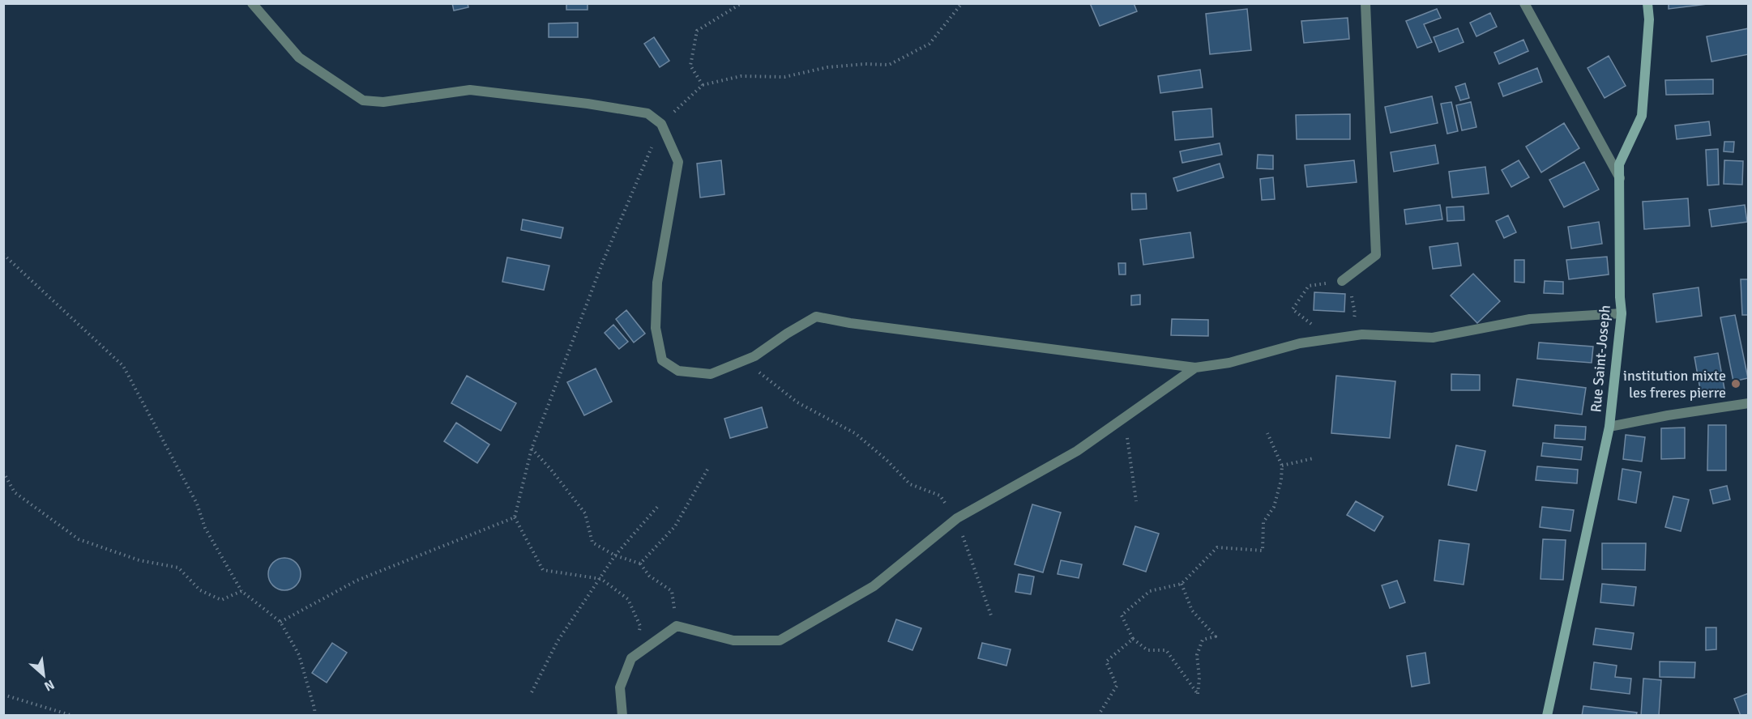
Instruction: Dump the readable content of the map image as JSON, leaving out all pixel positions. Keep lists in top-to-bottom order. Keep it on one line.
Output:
{"streets":{"street":["Rue Saint-Joseph"]},"places":["institution mixte les freres pierre"],"north":"bottom right"}
